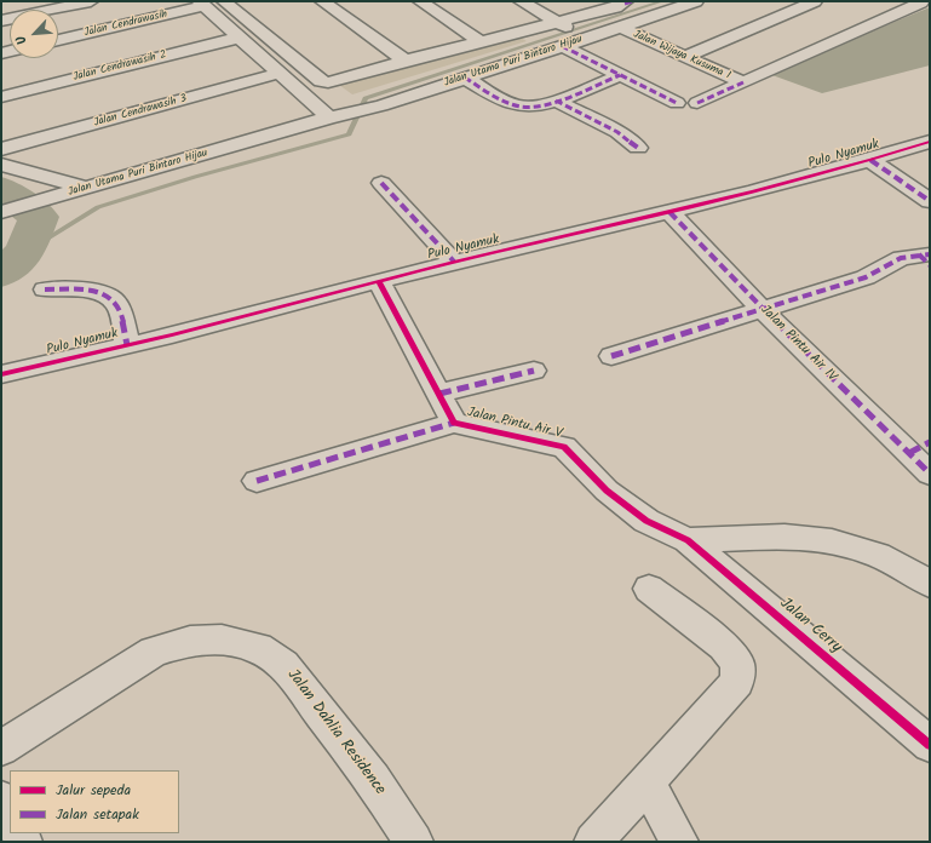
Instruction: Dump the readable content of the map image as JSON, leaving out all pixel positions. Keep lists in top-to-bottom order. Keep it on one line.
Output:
{"streets":{"street":["Jalan Cendrawasih","Jalan Wijaya Kusuma I","Jalan Utama Puri Bintaro Hijau","Jalan Cendrawasih 2","Jalan Cendrawasih 3","Pulo Nyamuk","Jalan Pintu Air IV","Jalan Pintu Air V","Jalan Cerry","Jalan Dahlia Residence"]},"crossings":[["Jalan Wijaya Kusuma I","Jalan Utama Puri Bintaro Hijau"],["Pulo Nyamuk","Jalan Pintu Air IV"],["Pulo Nyamuk","Jalan Pintu Air V"],["Jalan Pintu Air V","Jalan Cerry"]],"legend":["Jalur sepeda","Jalan setapak"],"north":"bottom left"}
